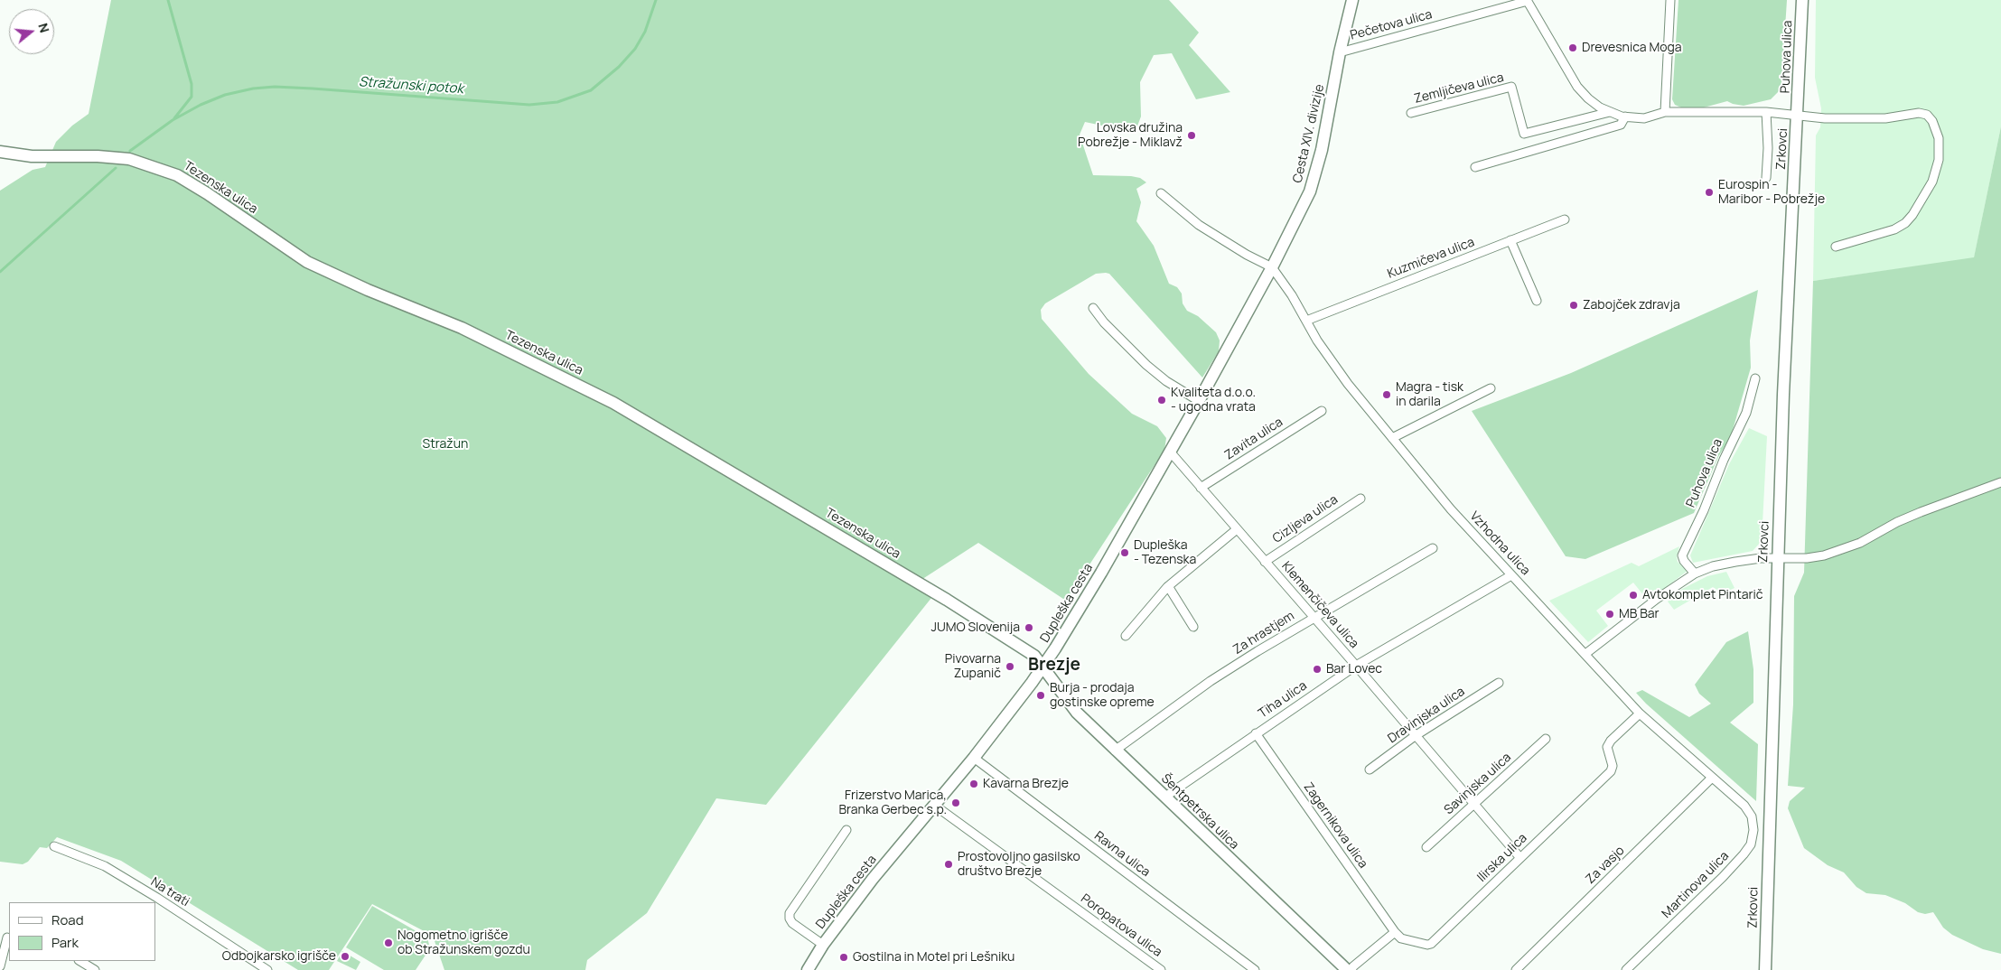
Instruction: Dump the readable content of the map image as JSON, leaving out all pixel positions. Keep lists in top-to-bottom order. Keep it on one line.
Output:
{"streets":{"street":["Pečetova ulica","Puhova ulica","Zemljičeva ulica","Cesta XIV. divizije","Zrkovci","Tezenska ulica","Kuzmičeva ulica","Zavita ulica","Cizljeva ulica","Vzhodna ulica","Dupleška cesta","Klemenčičeva ulica","Za hrastjem","Tiha ulica","Dravinjska ulica","Savinjska ulica","Šentpetrska ulica","Zagernikova ulica","Ravna ulica","Ilirska ulica","Za vasjo","Martinova ulica","Na trati","Poropatova ulica"]},"crossings":[["Pečetova ulica","Cesta XIV. divizije"],["Puhova ulica","Zrkovci"],["Cesta XIV. divizije","Vzhodna ulica"],["Cesta XIV. divizije","Dupleška cesta"],["Tezenska ulica","Dupleška cesta"],["Tezenska ulica","Šentpetrska ulica"],["Kuzmičeva ulica","Vzhodna ulica"],["Zavita ulica","Klemenčičeva ulica"],["Cizljeva ulica","Klemenčičeva ulica"],["Vzhodna ulica","Dupleška cesta"],["Vzhodna ulica","Tiha ulica"],["Vzhodna ulica","Ilirska ulica"],["Vzhodna ulica","Za vasjo"],["Vzhodna ulica","Martinova ulica"],["Dupleška cesta","Klemenčičeva ulica"],["Dupleška cesta","Šentpetrska ulica"],["Dupleška cesta","Ravna ulica"],["Dupleška cesta","Poropatova ulica"],["Klemenčičeva ulica","Za hrastjem"],["Klemenčičeva ulica","Tiha ulica"],["Klemenčičeva ulica","Dravinjska ulica"],["Klemenčičeva ulica","Savinjska ulica"],["Klemenčičeva ulica","Ilirska ulica"],["Za hrastjem","Šentpetrska ulica"],["Tiha ulica","Šentpetrska ulica"],["Tiha ulica","Zagernikova ulica"],["Zagernikova ulica","Ilirska ulica"]],"districts":["Brezje"],"water":["Stražunski potok"],"parks":["Stražun"],"places":["Drevesnica Moga","Lovska družina Pobrežje - Miklavž","Eurospin - Maribor - Pobrežje","Zabojček zdravja","Magra - tisk in darila","Kvaliteta d.o.o. - ugodna vrata","Dupleška - Tezenska","Avtokomplet Pintarič","MB Bar","JUMO Slovenija","Pivovarna Zupanič","Bar Lovec","Burja - prodaja gostinske opreme","Kavarna Brezje","Frizerstvo Marica, Branka Gerbec s.p.","Prostovoljno gasilsko društvo Brezje","Nogometno igrišče ob Stražunskem gozdu","Odbojkarsko igrišče","Gostilna in Motel pri Lešniku"],"legend":["Road","Park"],"north":"right"}
